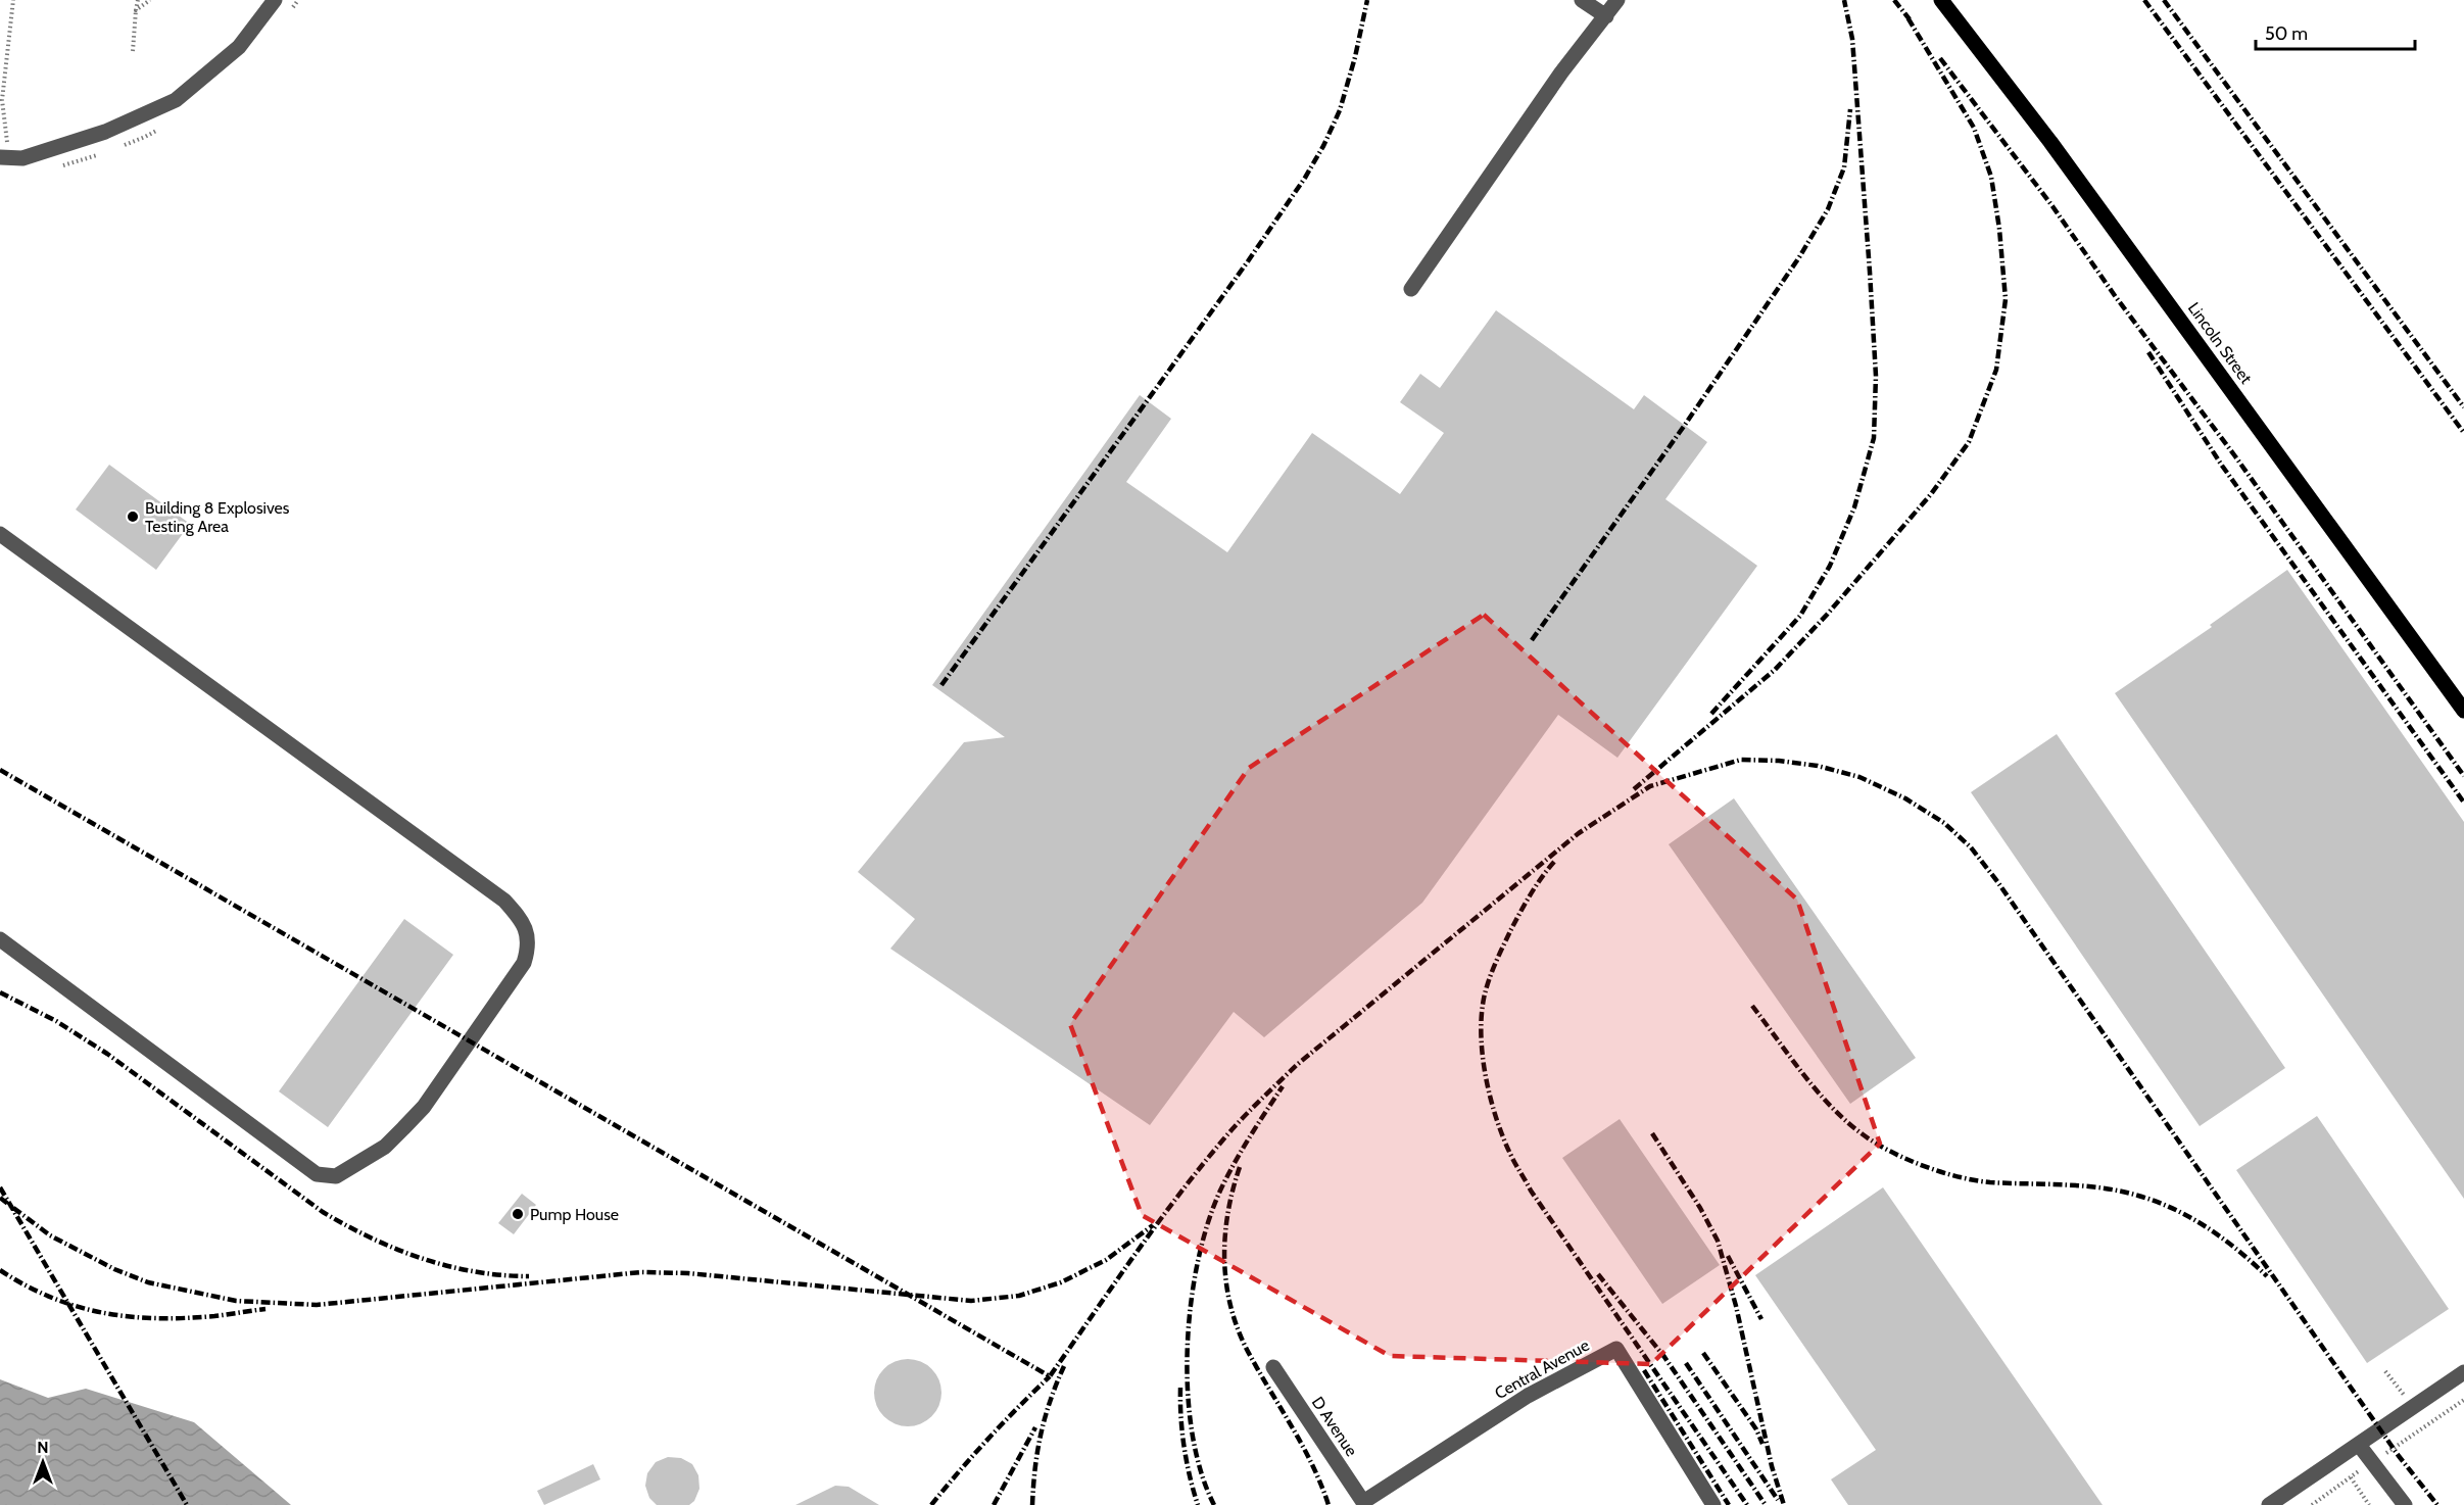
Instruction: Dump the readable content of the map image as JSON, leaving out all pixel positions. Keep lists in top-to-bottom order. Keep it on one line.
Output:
{"streets":{"main road":["Lincoln Street"],"street":["Central Avenue","D Avenue"]},"crossings":[["Central Avenue","D Avenue"]],"places":["Building 8 Explosives Testing Area","Pump House"],"scale_bar":"50 m","north":"top"}
